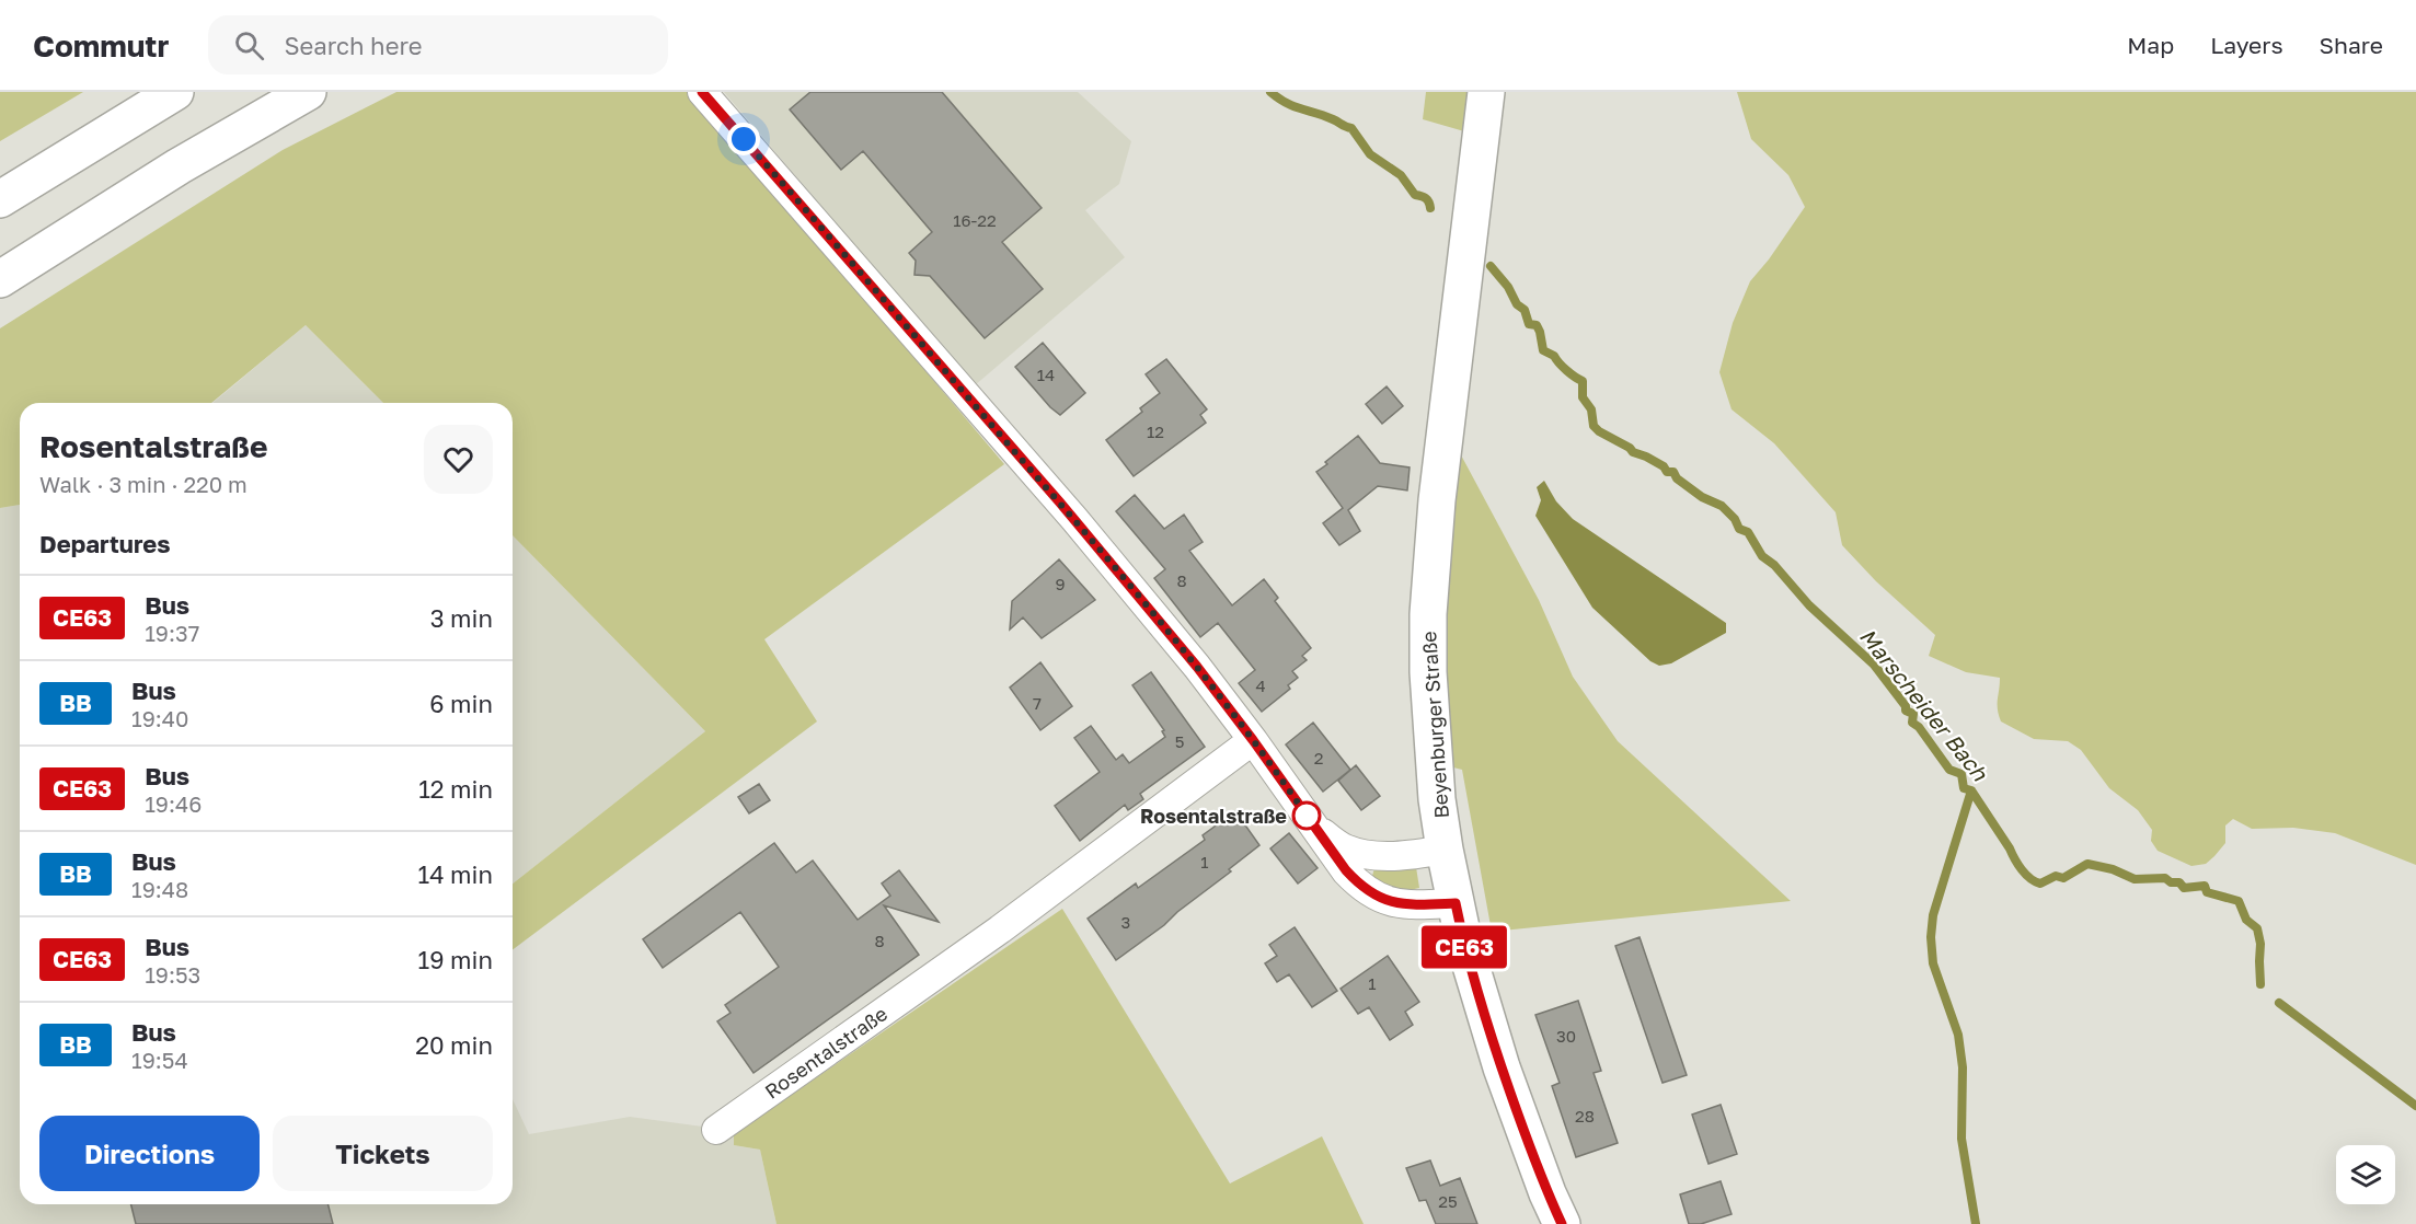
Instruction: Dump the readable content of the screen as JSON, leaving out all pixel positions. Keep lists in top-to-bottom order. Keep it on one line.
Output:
{"streets":{"main road":["Beyenburger Straße"],"street":["Rosentalstraße"]},"water":["Marscheider Bach"],"places":["Rosentalstraße"],"lines":["bus line CE63"],"house_numbers":["16-22","14","12","8","9","4","7","5","2","1","3","8","1","30","28","25"],"page":{"header":"Commutr","search":"Search here","nav":["Map","Layers","Share"],"on_map":"CE63","heading":[["Rosentalstraße","Walk · 3 min · 220 m"],"Departures"],"list":[{"mark":"CE63","name":"Bus","note":"19:37","value":"3 min"},{"mark":"BB","name":"Bus","note":"19:40","value":"6 min"},{"mark":"CE63","name":"Bus","note":"19:46","value":"12 min"},{"mark":"BB","name":"Bus","note":"19:48","value":"14 min"},{"mark":"CE63","name":"Bus","note":"19:53","value":"19 min"},{"mark":"BB","name":"Bus","note":"19:54","value":"20 min"}],"buttons":["Directions","Tickets"]}}
